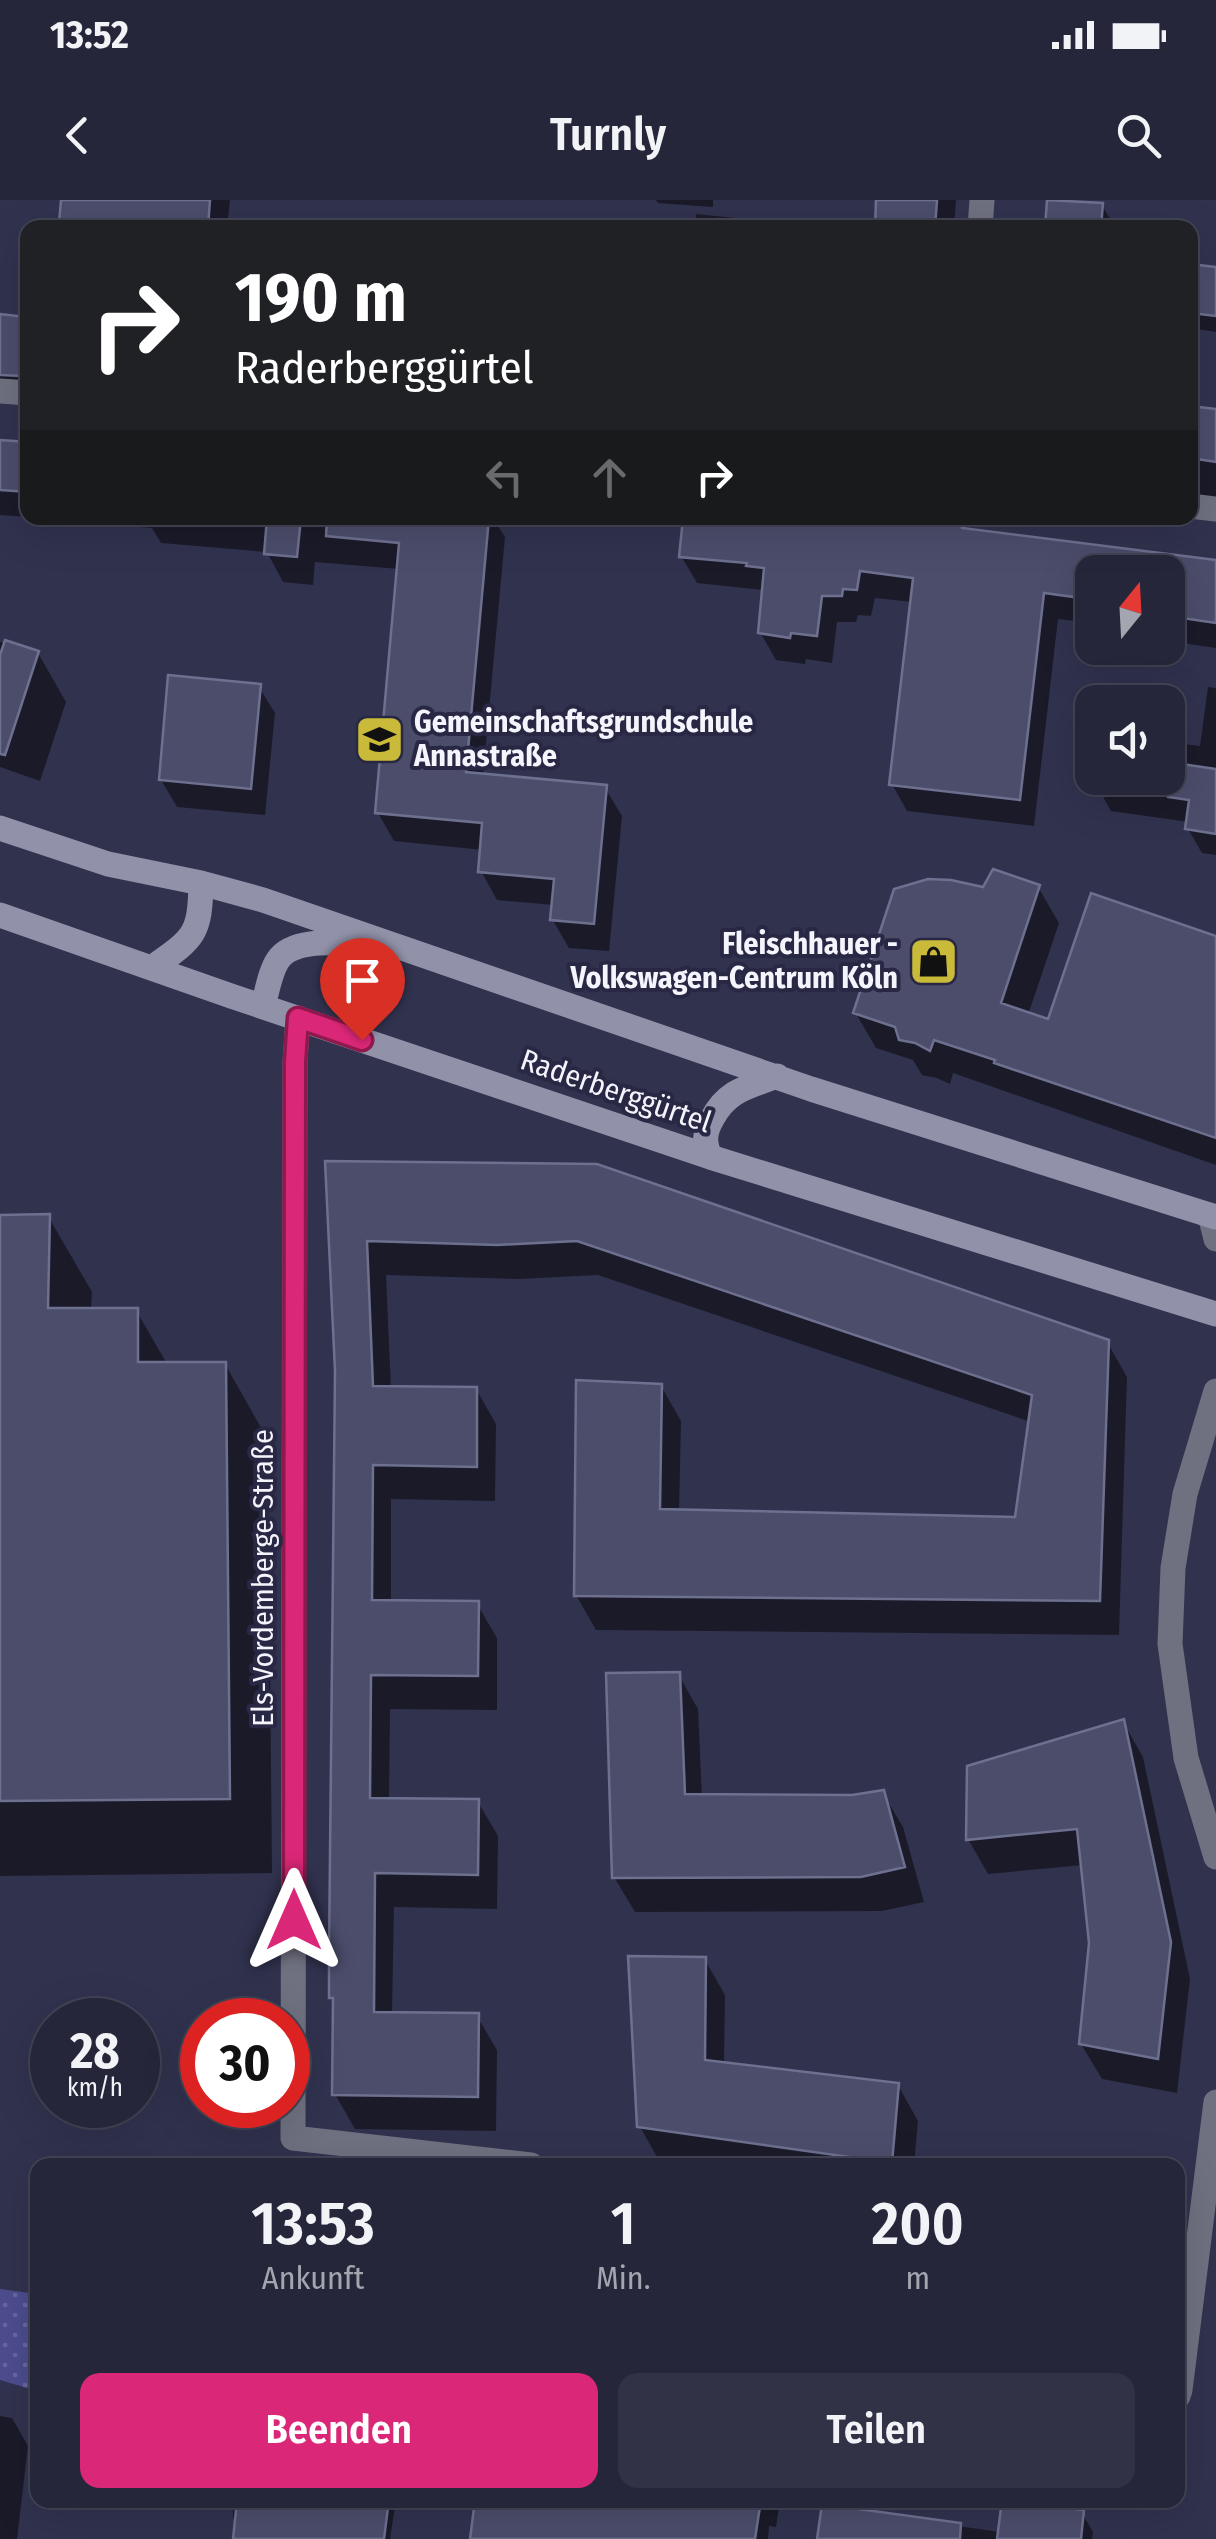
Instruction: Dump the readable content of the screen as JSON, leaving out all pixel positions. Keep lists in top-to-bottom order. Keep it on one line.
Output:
{"streets":{"main road":["Raderberggürtel"],"street":["Els-Vordemberge-Straße"]},"crossings":[["Raderberggürtel","Els-Vordemberge-Straße"]],"places":{"school or university":["Gemeinschaftsgrundschule Annastraße"],"shop":["Fleischhauer - Volkswagen-Centrum Köln"]},"north":"top","page":{"status":"13:52","header":"Turnly","turn":["190 m","Raderberggürtel"],"speed":"28 km/h","limit":"30","eta":["13:53","Ankunft","1","Min.","200","m"],"buttons":["Beenden","Teilen"]}}
